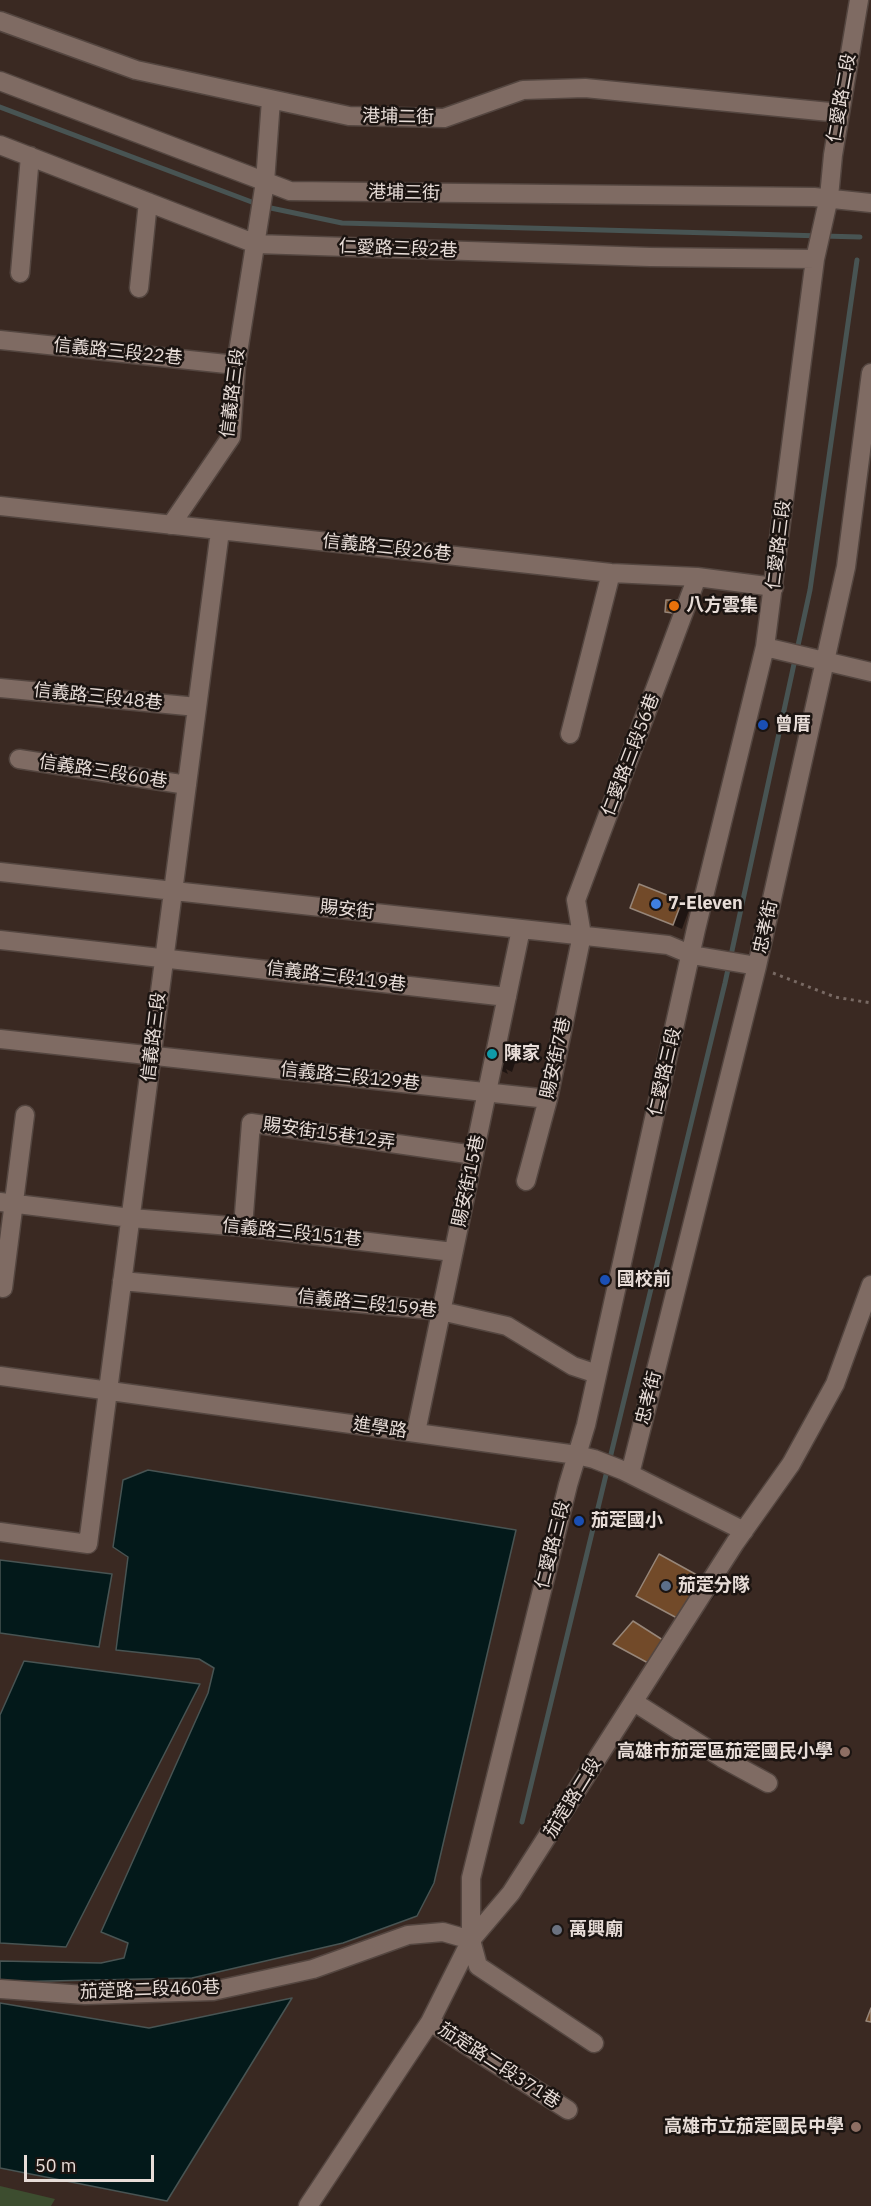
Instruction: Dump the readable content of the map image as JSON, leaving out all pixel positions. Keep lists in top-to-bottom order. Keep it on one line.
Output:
{"streets":{"street":["仁愛路二段","港埔二街","港埔三街","仁愛路三段2巷","信義路三段22巷","信義路三段","仁愛路三段","信義路三段26巷","信義路三段48巷","仁愛路三段56巷","信義路三段60巷","賜安街","忠孝街","信義路三段119巷","賜安街7巷","信義路三段129巷","賜安街15巷12弄","賜安街15巷","信義路三段151巷","信義路三段159巷","進學路","茄萣路二段","茄萣路二段460巷","茄萣路二段371巷"]},"crossings":[["仁愛路二段","港埔二街"],["仁愛路二段","港埔三街"],["仁愛路二段","仁愛路三段"],["港埔三街","信義路三段"],["港埔三街","仁愛路三段"],["仁愛路三段2巷","信義路三段"],["仁愛路三段2巷","仁愛路三段"],["信義路三段22巷","信義路三段"],["信義路三段","信義路三段26巷"],["信義路三段","信義路三段48巷"],["信義路三段","信義路三段60巷"],["信義路三段","賜安街"],["信義路三段","信義路三段119巷"],["信義路三段","信義路三段129巷"],["信義路三段","信義路三段151巷"],["信義路三段","信義路三段159巷"],["信義路三段","進學路"],["仁愛路三段","信義路三段26巷"],["仁愛路三段","賜安街"],["仁愛路三段","信義路三段159巷"],["仁愛路三段","進學路"],["仁愛路三段","茄萣路二段"],["仁愛路三段","茄萣路二段460巷"],["信義路三段26巷","仁愛路三段56巷"],["仁愛路三段56巷","賜安街"],["仁愛路三段56巷","賜安街7巷"],["賜安街","忠孝街"],["賜安街","賜安街7巷"],["賜安街","賜安街15巷"],["忠孝街","進學路"],["信義路三段119巷","賜安街15巷"],["賜安街7巷","信義路三段129巷"],["信義路三段129巷","賜安街15巷"],["賜安街15巷12弄","賜安街15巷"],["賜安街15巷12弄","信義路三段151巷"],["賜安街15巷","信義路三段151巷"],["賜安街15巷","信義路三段159巷"],["賜安街15巷","進學路"],["進學路","茄萣路二段"],["茄萣路二段","茄萣路二段460巷"],["茄萣路二段","茄萣路二段371巷"]],"places":["八方雲集","曾厝","7-Eleven","陳家","國校前","茄萣國小","茄萣分隊","高雄市茄萣區茄萣國民小學","萬興廟","高雄市立茄萣國民中學"],"scale_bar":"50 m"}
